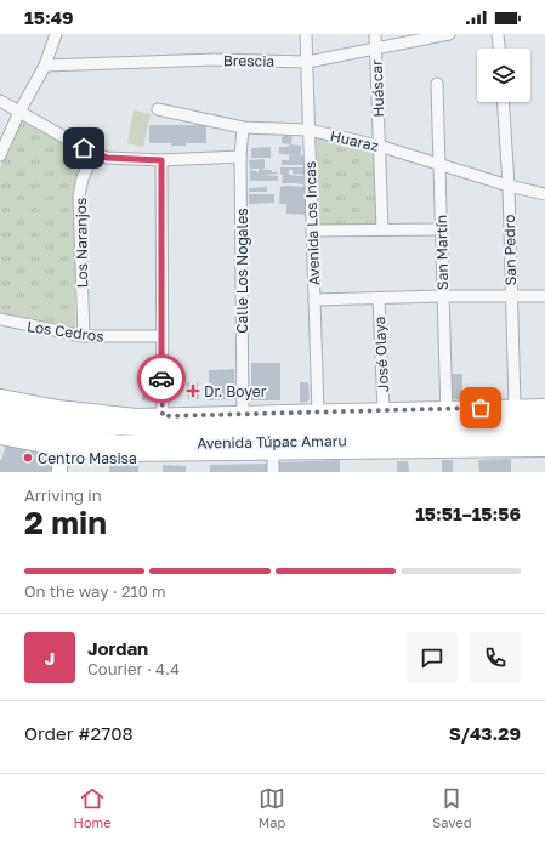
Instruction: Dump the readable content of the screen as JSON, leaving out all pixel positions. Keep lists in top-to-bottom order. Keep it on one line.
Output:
{"streets":{"highway":["Avenida Túpac Amaru"],"street":["Brescia","Huáscar","Huaraz","Avenida Los Incas","Los Naranjos","San Pedro","San Martín","Calle Los Nogales","Los Cedros","José Olaya"]},"crossings":[["Brescia","Huáscar"],["Brescia","Avenida Los Incas"],["Huáscar","Huaraz"],["Huaraz","Avenida Los Incas"],["Huaraz","San Pedro"],["Huaraz","San Martín"],["Huaraz","Calle Los Nogales"],["Avenida Los Incas","Avenida Túpac Amaru"],["Los Naranjos","Los Cedros"],["San Pedro","Avenida Túpac Amaru"],["San Martín","Avenida Túpac Amaru"],["Calle Los Nogales","Avenida Túpac Amaru"],["José Olaya","Avenida Túpac Amaru"]],"places":{"health":["Dr. Boyer"],"other":["Centro Masisa"]},"page":{"status":"15:49","heading":["2 min","Arriving in","15:51–15:56"],"panel":["Jordan","Courier · 4.4","Order #2708","S/43.29"],"bar":"On the way · 210 m","round":"J","tabs":["Home","Map","Saved"]}}
